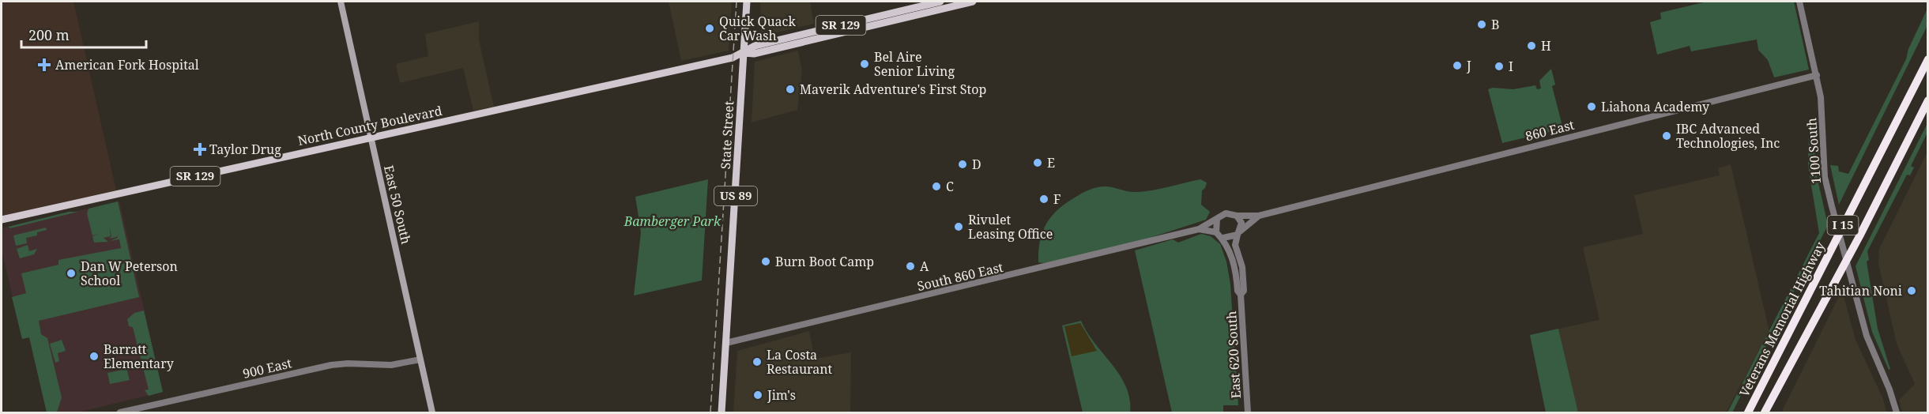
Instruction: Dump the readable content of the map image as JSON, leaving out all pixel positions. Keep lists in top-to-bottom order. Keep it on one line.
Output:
{"streets":{"highway":["I 15","Veterans Memorial Highway"],"main road":["SR 129","North County Boulevard","State Street","US 89","East 50 South"],"street":["860 East","1100 South","South 860 East","East 620 South","900 East"]},"crossings":[["North County Boulevard","State Street"],["North County Boulevard","East 50 South"],["860 East","1100 South"],["State Street","South 860 East"],["East 50 South","900 East"],["South 860 East","East 620 South"]],"parks":["Bamberger Park"],"places":{"other":["B","Quick Quack Car Wash","H","Bel Aire Senior Living","J","I","Maverik Adventure's First Stop","Liahona Academy","IBC Advanced Technologies, Inc","E","D","C","F","Rivulet Leasing Office","Burn Boot Camp","A","Dan W Peterson School","Tahitian Noni","Barratt Elementary","La Costa Restaurant","Jim's"],"health":["American Fork Hospital","Taylor Drug"]},"scale_bar":"200 m"}
